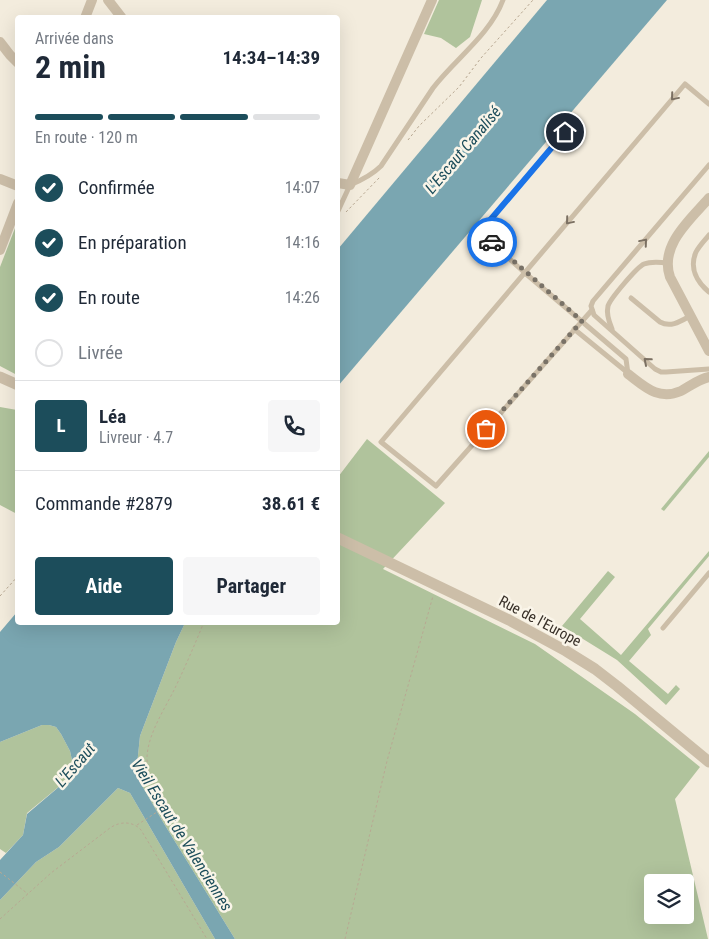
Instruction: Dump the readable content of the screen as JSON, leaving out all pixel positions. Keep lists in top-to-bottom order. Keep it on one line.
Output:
{"streets":{"street":["Rue de l'Europe"]},"water":["L'Escaut Canalisé","L'Escaut","Vieil Escaut de Valenciennes"],"page":{"heading":["2 min","Arrivée dans","14:34–14:39"],"panel":["Léa","Livreur · 4.7","Commande #2879","38.61 €"],"bar":"En route · 120 m","list":[["Confirmée","14:07"],["En préparation","14:16"],["En route","14:26"],"Livrée"],"round":"L","buttons":["Aide","Partager"]}}
